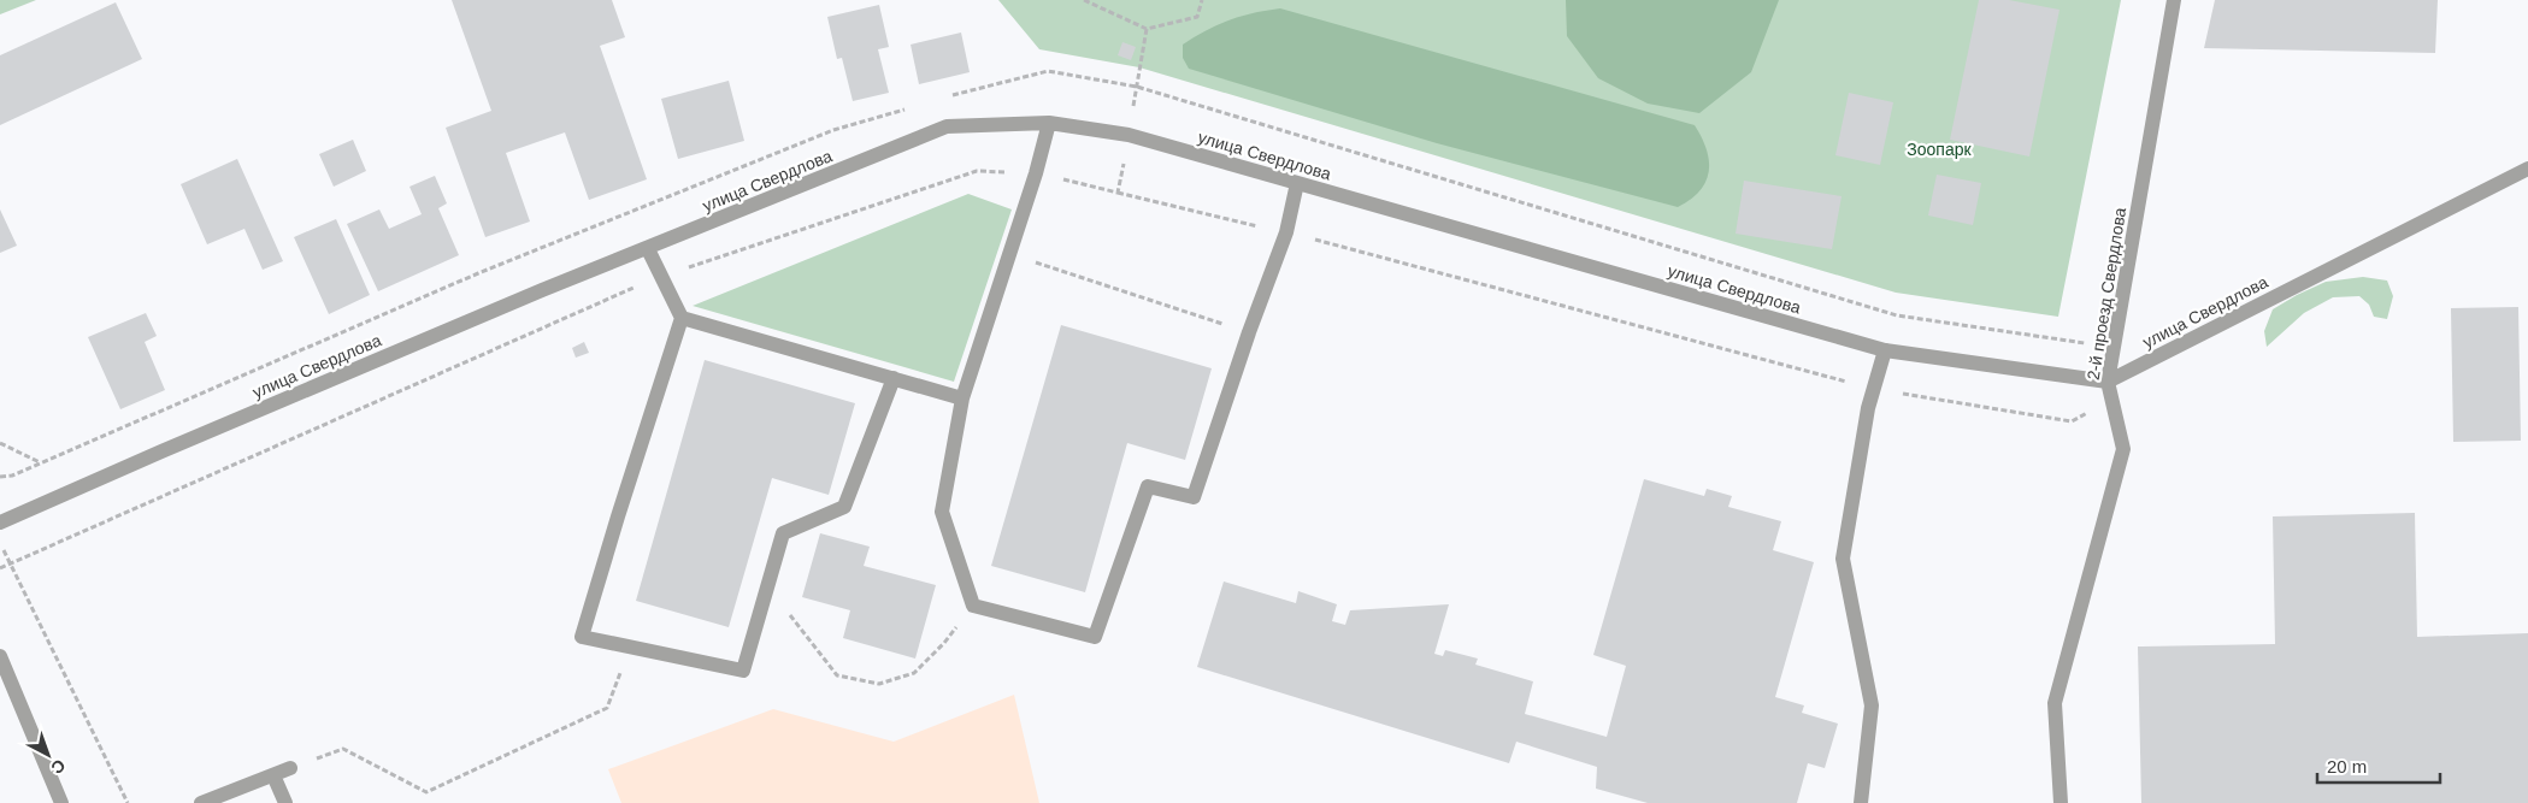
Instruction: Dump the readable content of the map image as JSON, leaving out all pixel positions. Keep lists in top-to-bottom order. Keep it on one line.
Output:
{"streets":{"street":["улица Свердлова","2-й проезд Свердлова"]},"crossings":[["улица Свердлова","2-й проезд Свердлова"]],"parks":["Зоопарк"],"scale_bar":"20 m","north":"bottom right"}
